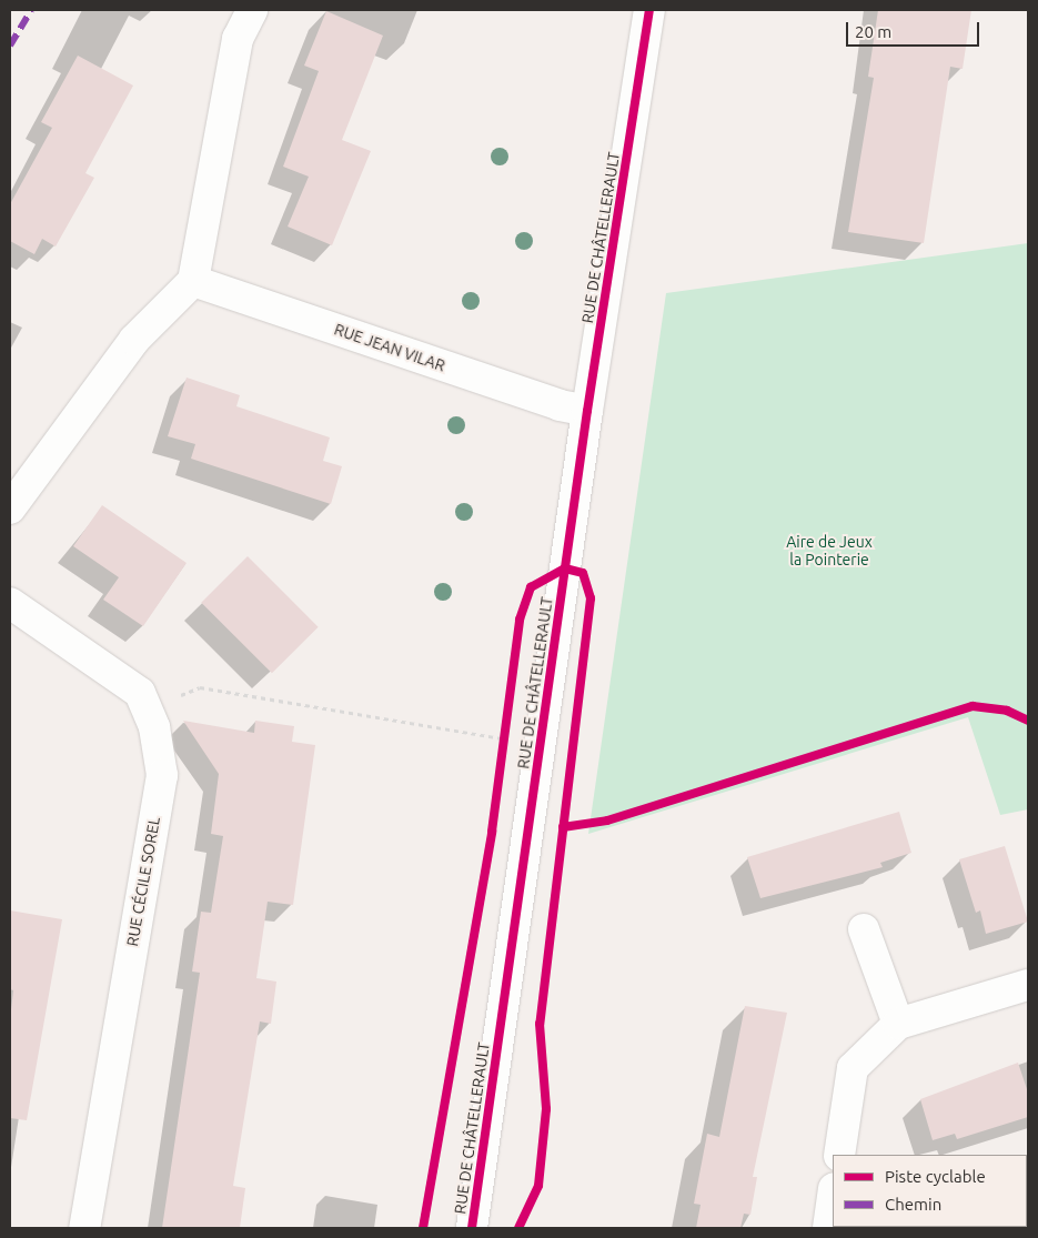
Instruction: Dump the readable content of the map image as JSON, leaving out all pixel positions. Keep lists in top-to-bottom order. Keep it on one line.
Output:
{"streets":{"street":["RUE DE CHÂTELLERAULT","RUE JEAN VILAR","RUE CÉCILE SOREL"]},"crossings":[["RUE DE CHÂTELLERAULT","RUE JEAN VILAR"]],"parks":["Aire de Jeux la Pointerie"],"legend":["Piste cyclable","Chemin"],"scale_bar":"20 m"}
